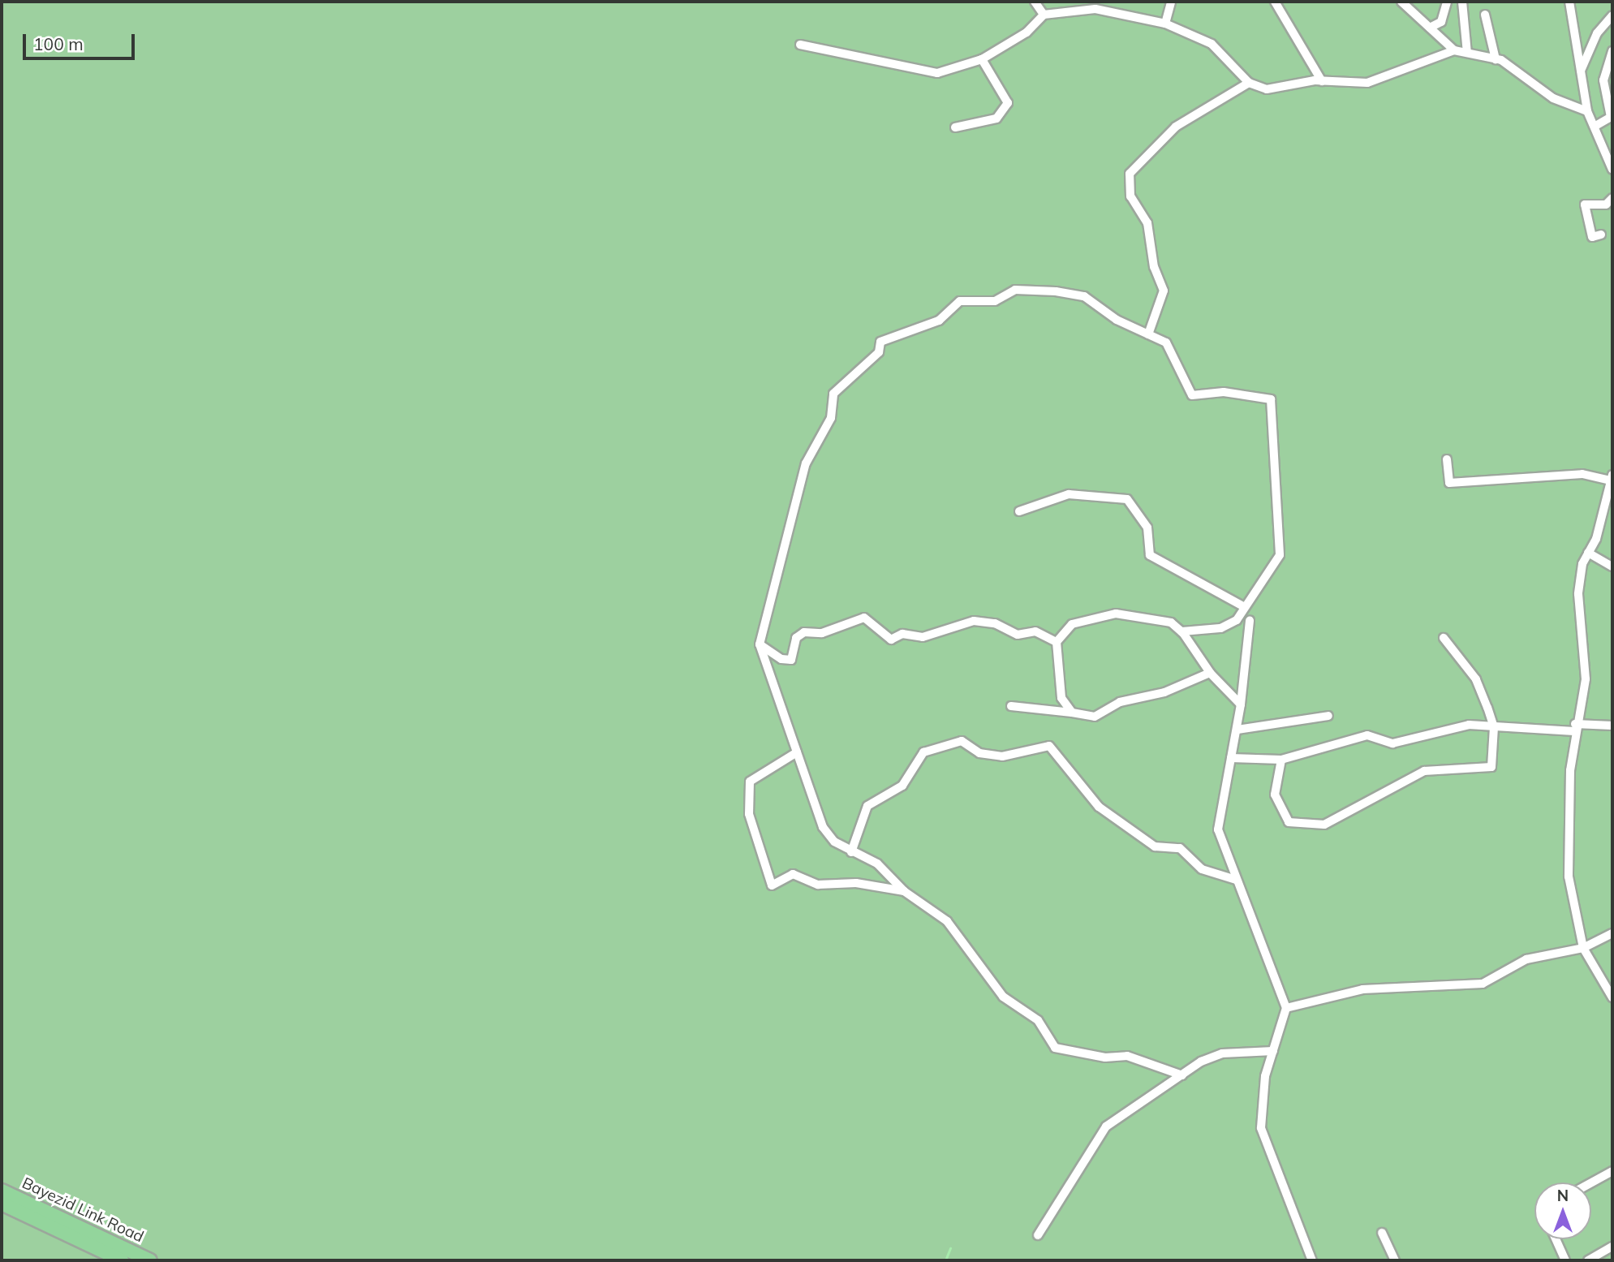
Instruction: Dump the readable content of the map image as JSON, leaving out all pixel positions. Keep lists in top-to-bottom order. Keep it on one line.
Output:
{"streets":{"main road":["Bayezid Link Road"]},"scale_bar":"100 m","north":"top"}
